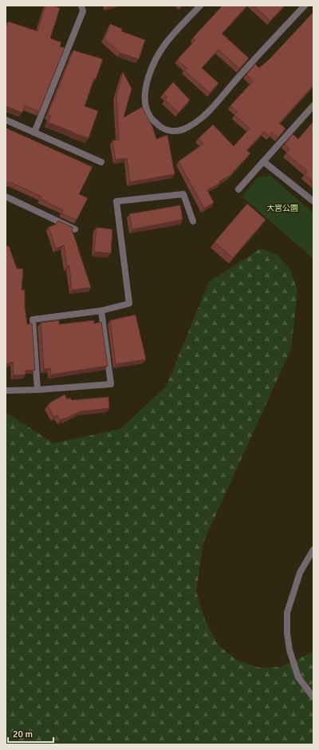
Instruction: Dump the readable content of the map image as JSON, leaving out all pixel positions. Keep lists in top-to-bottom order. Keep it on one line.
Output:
{"parks":["大宮公園"],"scale_bar":"20 m"}
